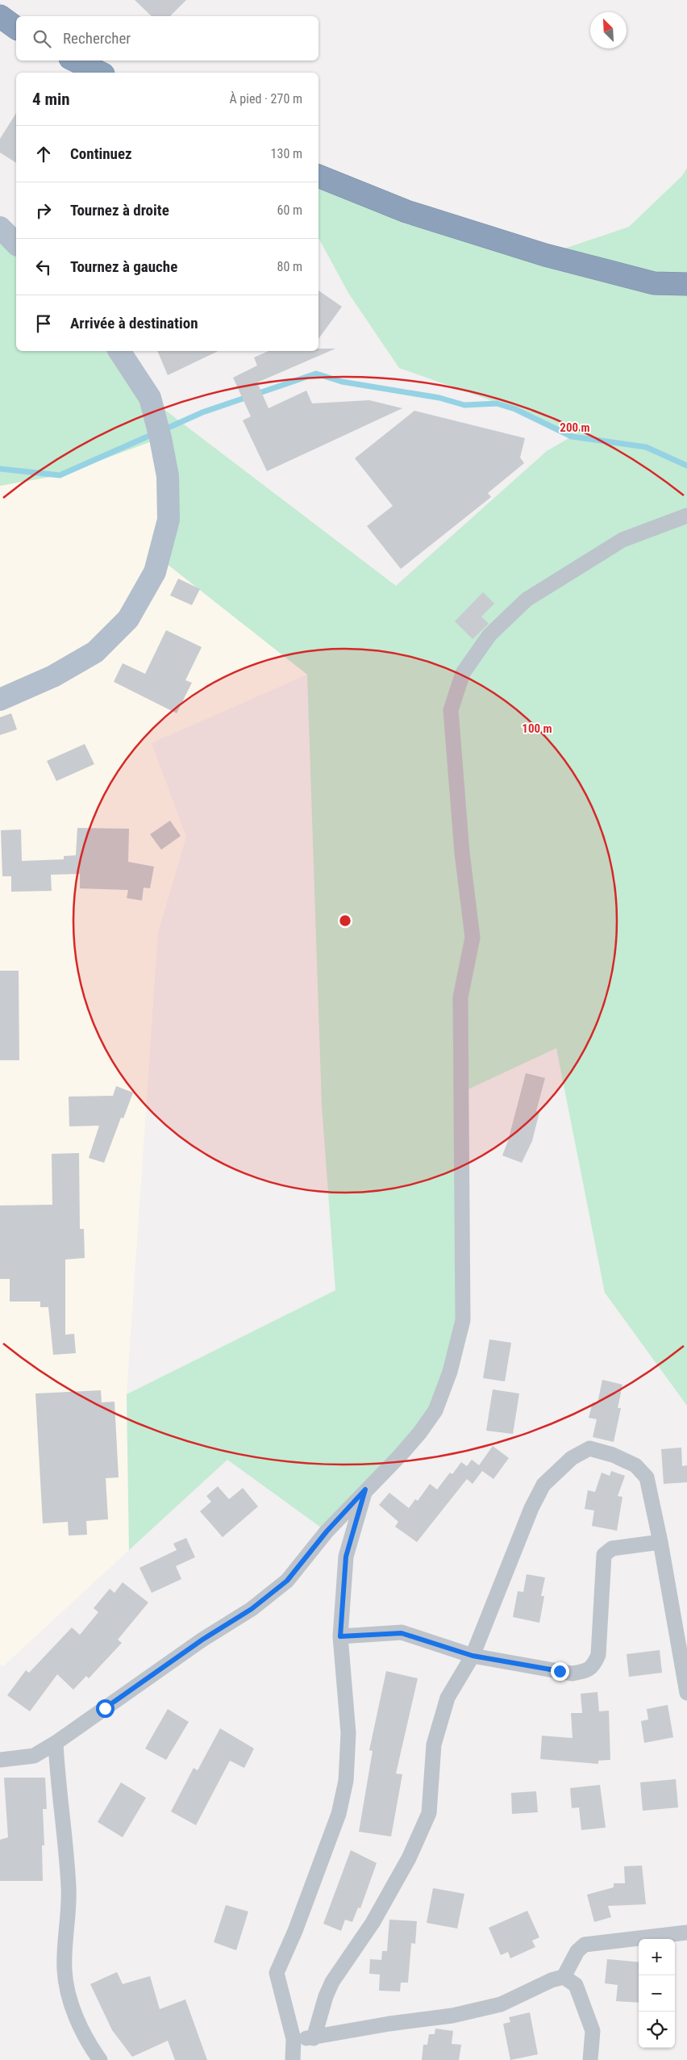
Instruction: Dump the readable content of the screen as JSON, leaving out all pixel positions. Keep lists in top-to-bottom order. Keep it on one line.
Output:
{"north":"top left","page":{"search":"Rechercher","heading":["4 min","À pied · 270 m"],"list":[["Continuez","130 m"],["Tournez à droite","60 m"],["Tournez à gauche","80 m"],"Arrivée à destination"],"map_buttons":["+","−"]},"rings":["200 m","100 m"]}
